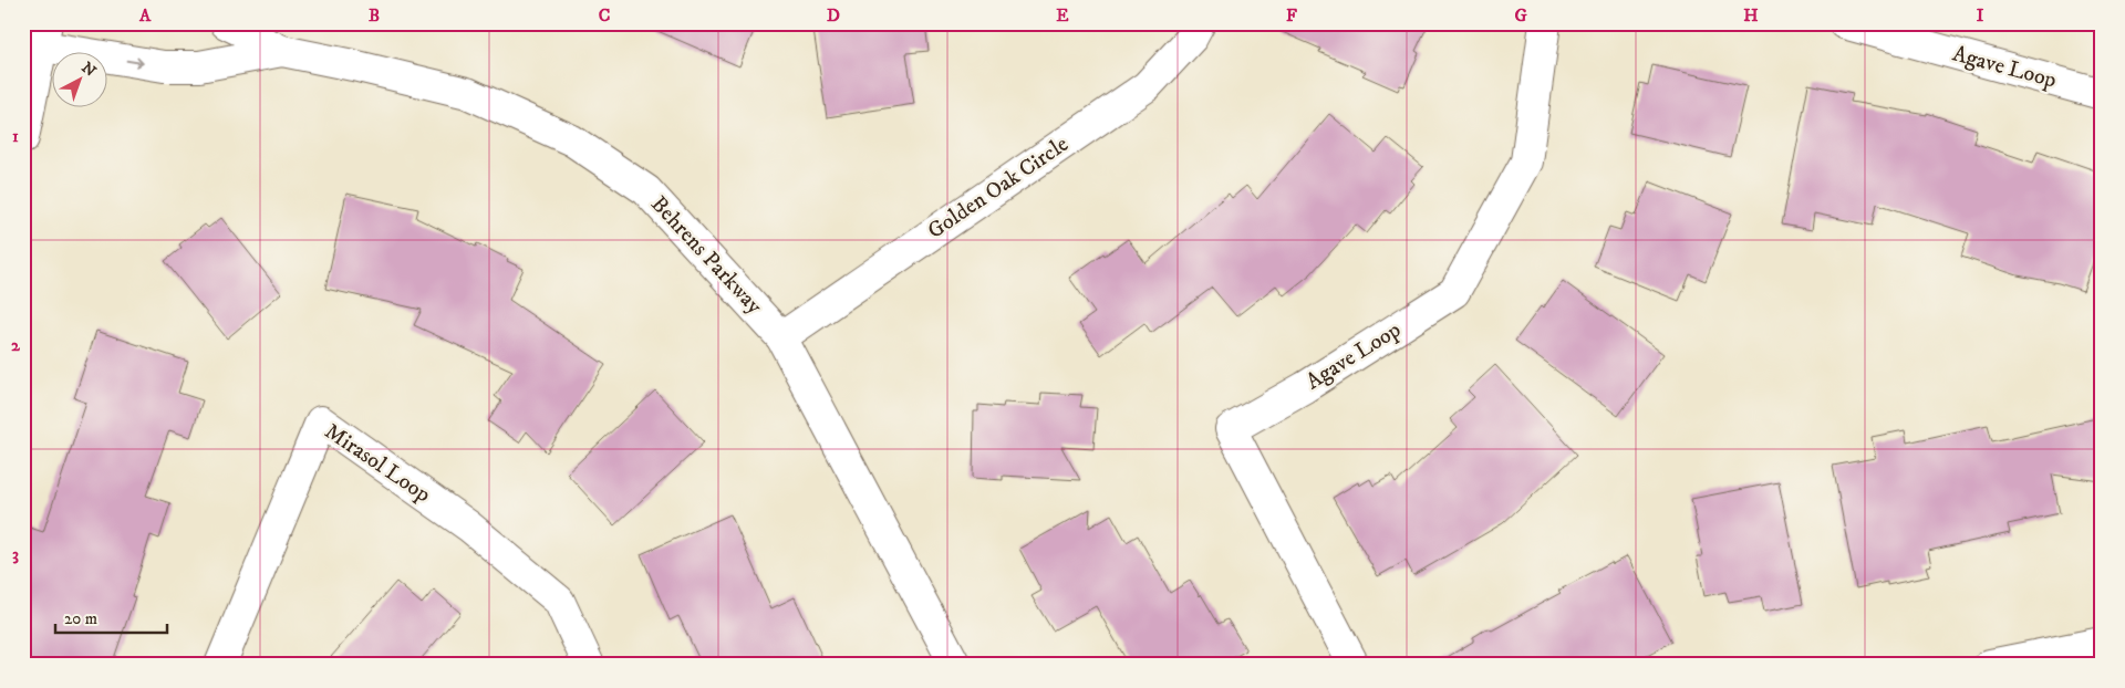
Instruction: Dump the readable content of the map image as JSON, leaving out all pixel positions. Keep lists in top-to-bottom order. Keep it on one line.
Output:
{"streets":{"street":["Agave Loop","Golden Oak Circle","Behrens Parkway","Mirasol Loop"]},"crossings":[["Golden Oak Circle","Behrens Parkway"]],"scale_bar":"20 m","north":"top right","grid":{"columns":["A","B","C","D","E","F","G","H","I"],"rows":["1","2","3"]}}
